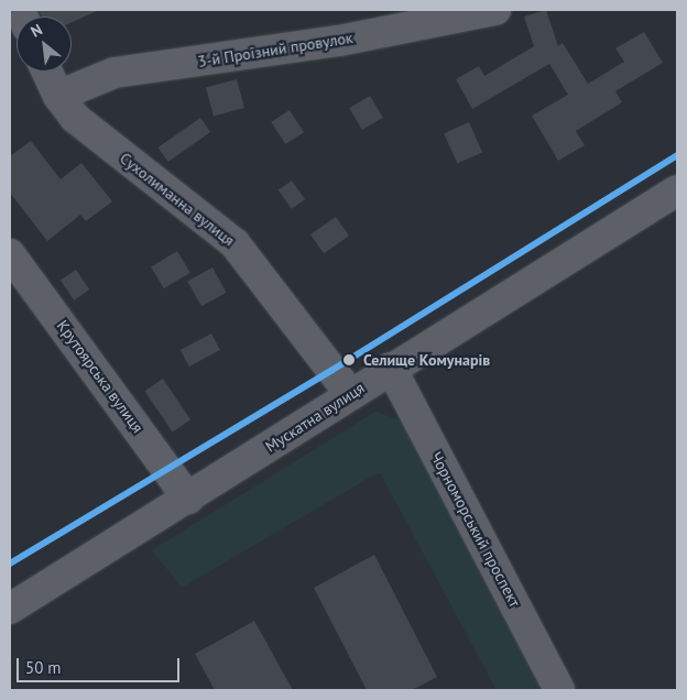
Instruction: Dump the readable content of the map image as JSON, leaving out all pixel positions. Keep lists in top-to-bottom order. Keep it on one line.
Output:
{"streets":{"street":["3-й Проїзний провулок","Сухолиманна вулиця","Крутоярська вулиця","Мускатна вулиця","Чорноморський проспект"]},"crossings":[["3-й Проїзний провулок","Сухолиманна вулиця"],["Сухолиманна вулиця","Мускатна вулиця"],["Крутоярська вулиця","Мускатна вулиця"],["Мускатна вулиця","Чорноморський проспект"]],"places":["Селище Комунарів"],"scale_bar":"50 m","north":"top left"}
